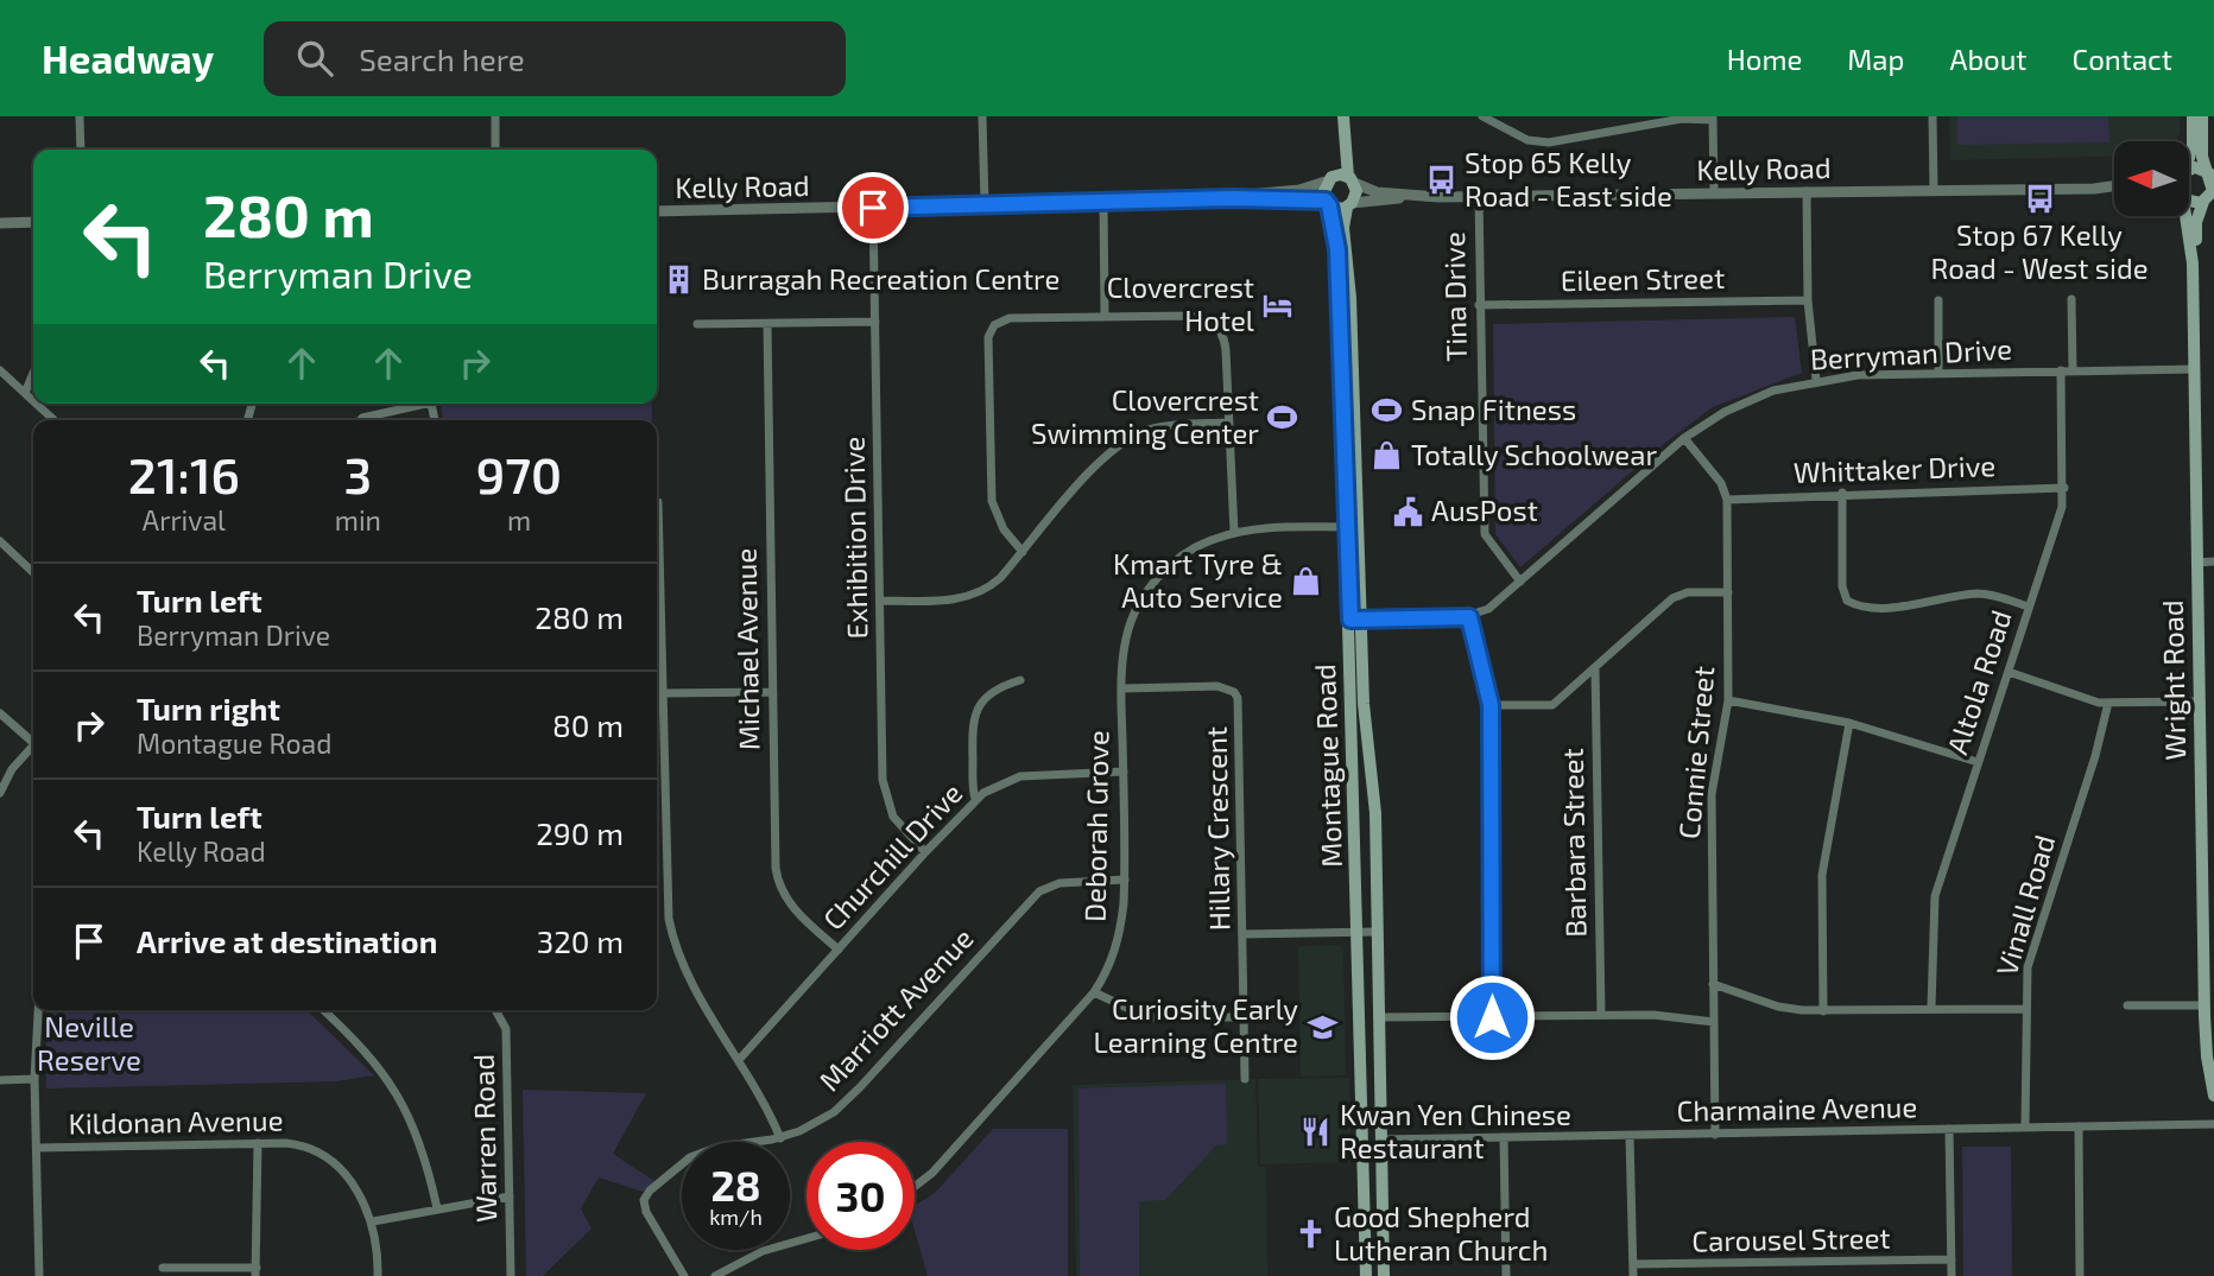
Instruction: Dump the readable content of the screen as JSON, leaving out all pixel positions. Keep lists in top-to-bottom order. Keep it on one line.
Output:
{"streets":{"main road":["Wright Road","Montague Road"],"street":["Kelly Road","Eileen Street","Tina Drive","Berryman Drive","Whittaker Drive","Exhibition Drive","Michael Avenue","Altola Road","Connie Street","Deborah Grove","Hillary Crescent","Barbara Street","Churchill Drive","Vinall Road","Marriott Avenue","Charmaine Avenue","Kildonan Avenue","Warren Road","Carousel Street"]},"crossings":[["Kelly Road","Tina Drive"],["Kelly Road","Exhibition Drive"],["Kelly Road","Montague Road"],["Eileen Street","Tina Drive"],["Tina Drive","Berryman Drive"],["Berryman Drive","Wright Road"],["Berryman Drive","Altola Road"],["Berryman Drive","Connie Street"],["Berryman Drive","Montague Road"],["Whittaker Drive","Altola Road"],["Whittaker Drive","Connie Street"],["Exhibition Drive","Churchill Drive"],["Michael Avenue","Churchill Drive"],["Connie Street","Charmaine Avenue"],["Montague Road","Deborah Grove"],["Montague Road","Charmaine Avenue"],["Deborah Grove","Hillary Crescent"],["Deborah Grove","Churchill Drive"],["Deborah Grove","Marriott Avenue"],["Vinall Road","Charmaine Avenue"]],"parks":["Neville Reserve"],"places":{"bus stop":["Stop 65 Kelly Road - East side","Stop 67 Kelly Road - West side"],"building":["Burragah Recreation Centre"],"hotel":["Clovercrest Hotel"],"sports":["Snap Fitness","Clovercrest Swimming Center"],"shop":["Totally Schoolwear","Kmart Tyre & Auto Service"],"public building":["AusPost"],"school or university":["Curiosity Early Learning Centre"],"restaurant":["Kwan Yen Chinese Restaurant"],"church":["Good Shepherd Lutheran Church"]},"north":"left","page":{"header":"Headway","search":"Search here","nav":["Home","Map","About","Contact"],"turn":["280 m","Berryman Drive"],"eta":["21:16","Arrival","3","min","970","m"],"list":[{"name":"Turn left","note":"Berryman Drive","value":"280 m"},{"name":"Turn right","note":"Montague Road","value":"80 m"},{"name":"Turn left","note":"Kelly Road","value":"290 m"},{"name":"Arrive at destination","value":"320 m"}],"speed":"28 km/h","limit":"30"}}
